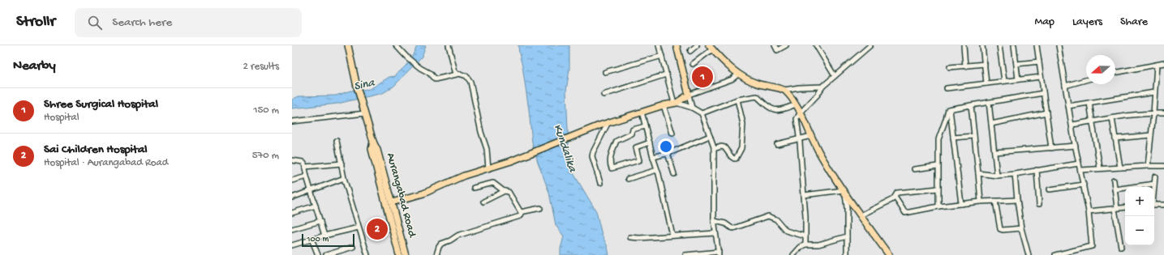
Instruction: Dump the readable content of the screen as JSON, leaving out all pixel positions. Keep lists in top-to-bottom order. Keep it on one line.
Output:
{"streets":{"main road":["Aurangabad Road"]},"water":["Sina","Kundalika"],"scale_bar":"100 m","north":"left","page":{"header":"Strollr","search":"Search here","nav":["Map","Layers","Share"],"heading":["Nearby","2 results"],"pins":["1","2"],"list":[{"mark":"1","name":"Shree Surgical Hospital","note":"Hospital","value":"150 m"},{"mark":"2","name":"Sai Children Hospital","note":"Hospital · Aurangabad Road","value":"570 m"}],"map_buttons":["+","−"],"scale":"100 m"}}
